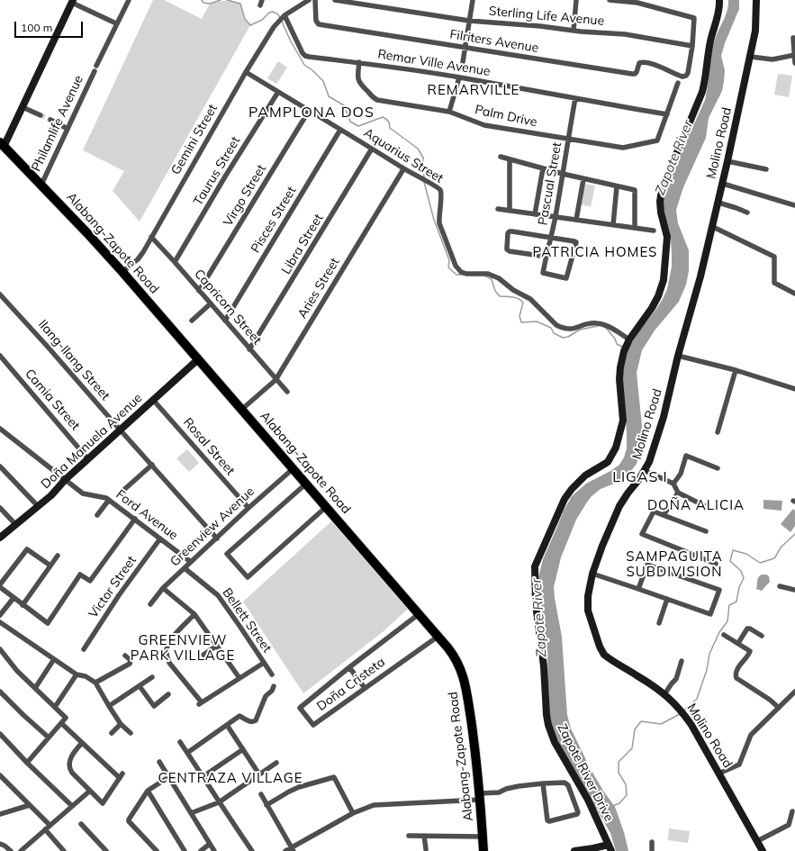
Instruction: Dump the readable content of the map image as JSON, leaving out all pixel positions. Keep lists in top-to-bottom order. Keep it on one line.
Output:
{"streets":{"highway":["Alabang-Zapote Road"],"main road":["Molino Road","Doña Manuela Avenue","Zapote River Drive"],"street":["Sterling Life Avenue","Filriters Avenue","Remar Ville Avenue","Palm Drive","Philamlife Avenue","Gemini Street","Aquarius Street","Taurus Street","Pascual Street","Virgo Street","Pisces Street","Libra Street","Aries Street","Capricorn Street","Ilang-Ilang Street","Camia Street","Rosal Street","Ford Avenue","Greenview Avenue","Victor Street","Bellett Street","Doña Cristeta"]},"crossings":[["Sterling Life Avenue","Filriters Avenue"],["Remar Ville Avenue","Palm Drive"],["Remar Ville Avenue","Gemini Street"],["Remar Ville Avenue","Pascual Street"],["Palm Drive","Pascual Street"],["Philamlife Avenue","Alabang-Zapote Road"],["Gemini Street","Aquarius Street"],["Gemini Street","Alabang-Zapote Road"],["Gemini Street","Capricorn Street"],["Aquarius Street","Taurus Street"],["Aquarius Street","Virgo Street"],["Aquarius Street","Pisces Street"],["Aquarius Street","Libra Street"],["Aquarius Street","Aries Street"],["Aquarius Street","Zapote River Drive"],["Taurus Street","Capricorn Street"],["Virgo Street","Capricorn Street"],["Pisces Street","Capricorn Street"],["Alabang-Zapote Road","Aries Street"],["Alabang-Zapote Road","Doña Manuela Avenue"],["Alabang-Zapote Road","Greenview Avenue"],["Alabang-Zapote Road","Doña Cristeta"],["Libra Street","Capricorn Street"],["Aries Street","Capricorn Street"],["Ilang-Ilang Street","Doña Manuela Avenue"],["Ilang-Ilang Street","Greenview Avenue"],["Camia Street","Doña Manuela Avenue"],["Doña Manuela Avenue","Rosal Street"],["Doña Manuela Avenue","Ford Avenue"],["Rosal Street","Greenview Avenue"],["Ford Avenue","Greenview Avenue"],["Ford Avenue","Victor Street"],["Greenview Avenue","Bellett Street"]],"districts":["REMARVILLE","PAMPLONA DOS","PATRICIA HOMES","LIGAS I","DOÑA ALICIA","SAMPAGUITA SUBDIVISION","GREENVIEW PARK VILLAGE","CENTRAZA VILLAGE"],"water":["Zapote River"],"scale_bar":"100 m"}
